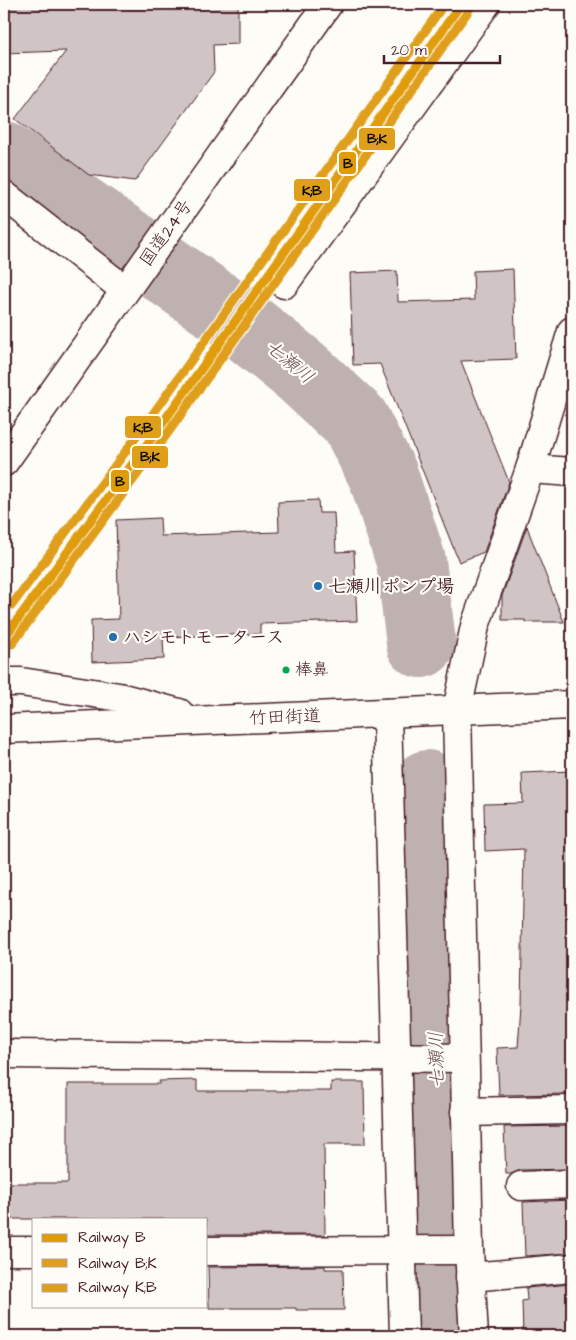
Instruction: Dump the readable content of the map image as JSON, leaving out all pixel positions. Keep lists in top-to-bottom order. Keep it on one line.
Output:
{"streets":{"main road":["国道24号","竹田街道"]},"water":["七瀬川"],"places":["七瀬川ポンプ場","ハシモトモータース","棒鼻"],"lines":["rail line B","rail line B;K","rail line K;B"],"legend":["Railway B","Railway B;K","Railway K;B"],"scale_bar":"20 m"}
